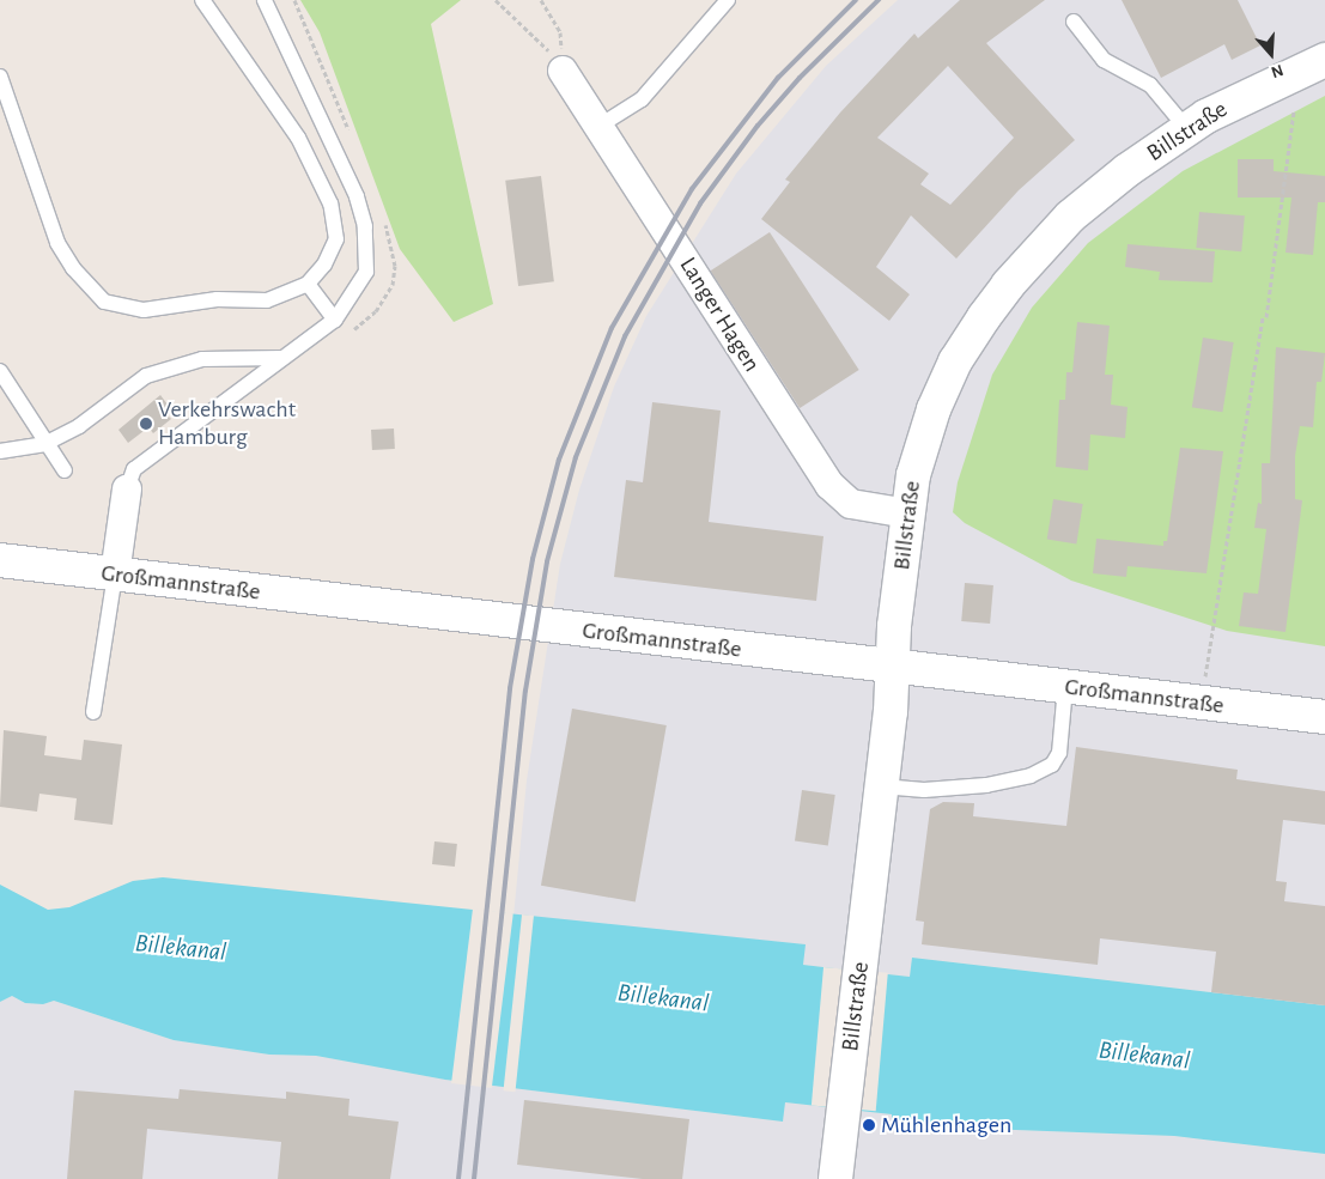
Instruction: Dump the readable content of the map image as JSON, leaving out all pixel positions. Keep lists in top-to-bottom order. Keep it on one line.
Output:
{"streets":{"main road":["Billstraße","Großmannstraße"],"street":["Langer Hagen"]},"crossings":[["Billstraße","Langer Hagen"],["Billstraße","Großmannstraße"]],"water":["Billekanal"],"places":["Verkehrswacht Hamburg","Mühlenhagen"],"north":"bottom"}
